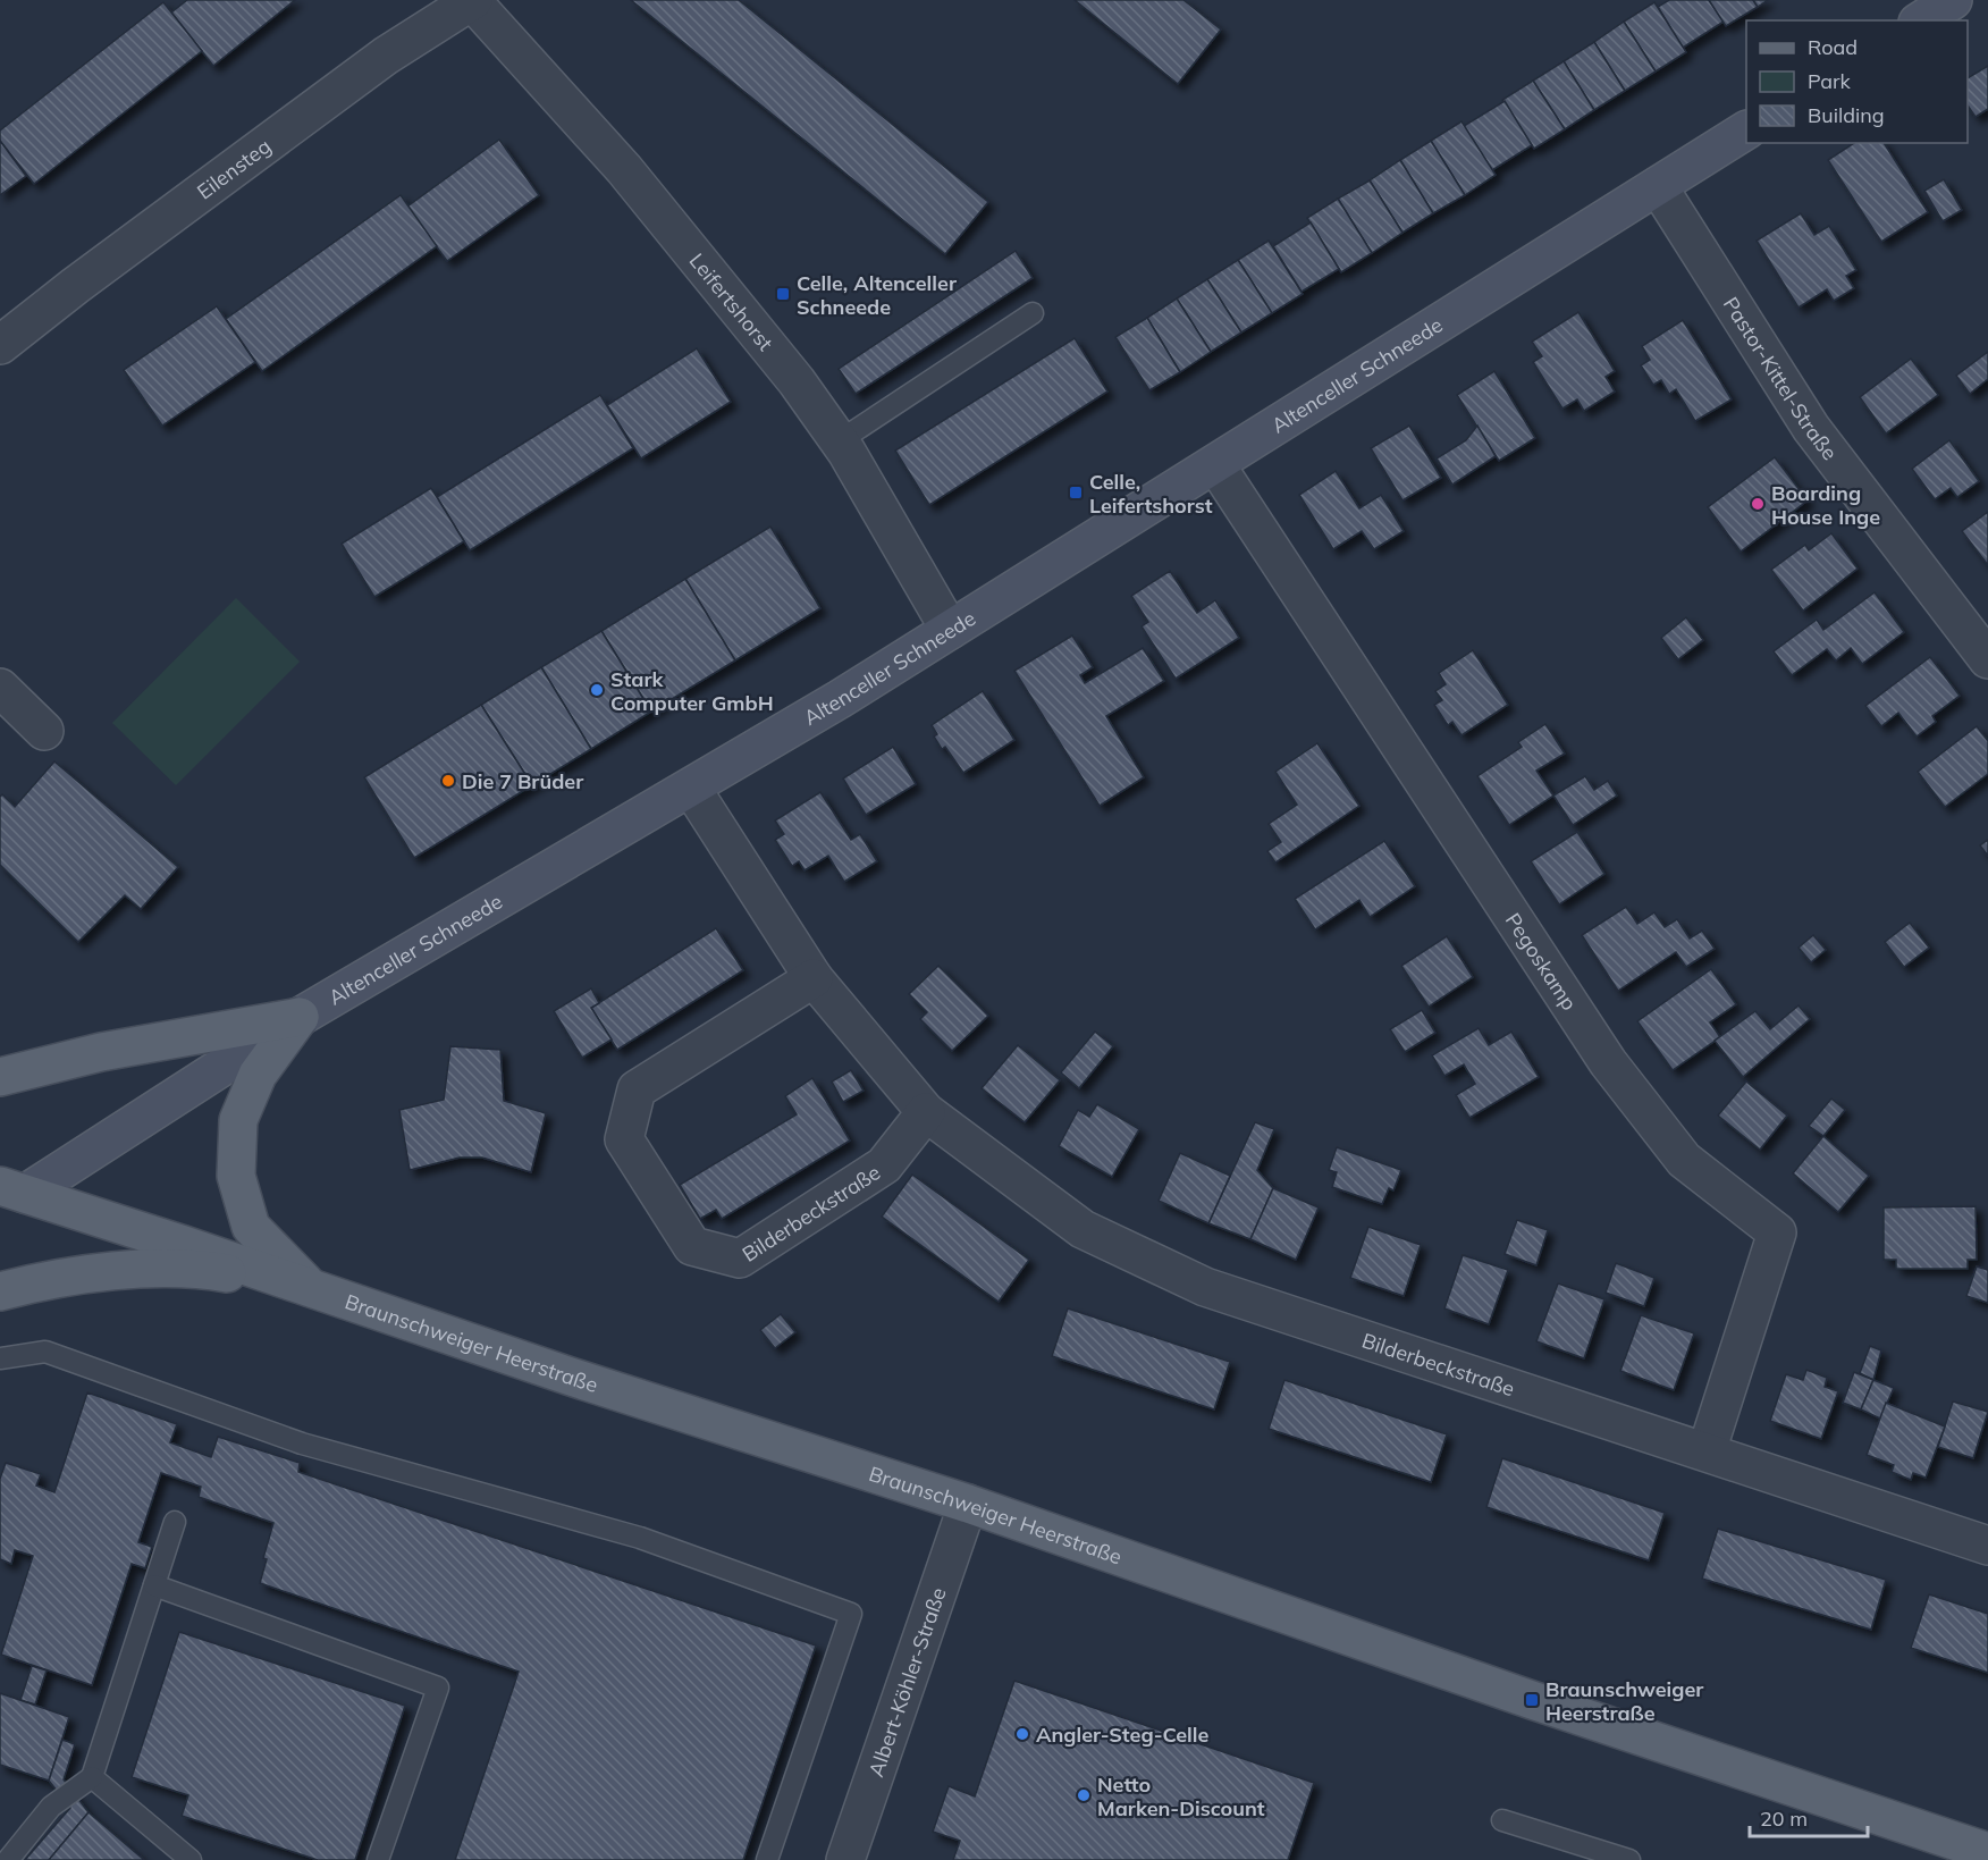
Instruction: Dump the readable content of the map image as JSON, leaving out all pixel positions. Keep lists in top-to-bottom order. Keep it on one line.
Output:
{"streets":{"main road":["Altenceller Schneede","Braunschweiger Heerstraße"],"street":["Eilensteg","Leifertshorst","Pastor-Kittel-Straße","Pegoskamp","Bilderbeckstraße","Albert-Köhler-Straße"]},"crossings":[["Eilensteg","Leifertshorst"],["Leifertshorst","Altenceller Schneede"],["Altenceller Schneede","Pastor-Kittel-Straße"],["Altenceller Schneede","Pegoskamp"],["Altenceller Schneede","Bilderbeckstraße"],["Altenceller Schneede","Braunschweiger Heerstraße"],["Pegoskamp","Bilderbeckstraße"],["Braunschweiger Heerstraße","Albert-Köhler-Straße"]],"places":{"transit":["Celle, Altenceller Schneede","Celle, Leifertshorst","Braunschweiger Heerstraße"],"other":["Boarding House Inge","Stark Computer GmbH","Die 7 Brüder","Angler-Steg-Celle","Netto Marken-Discount"]},"legend":["Road","Park","Building"],"scale_bar":"20 m"}
